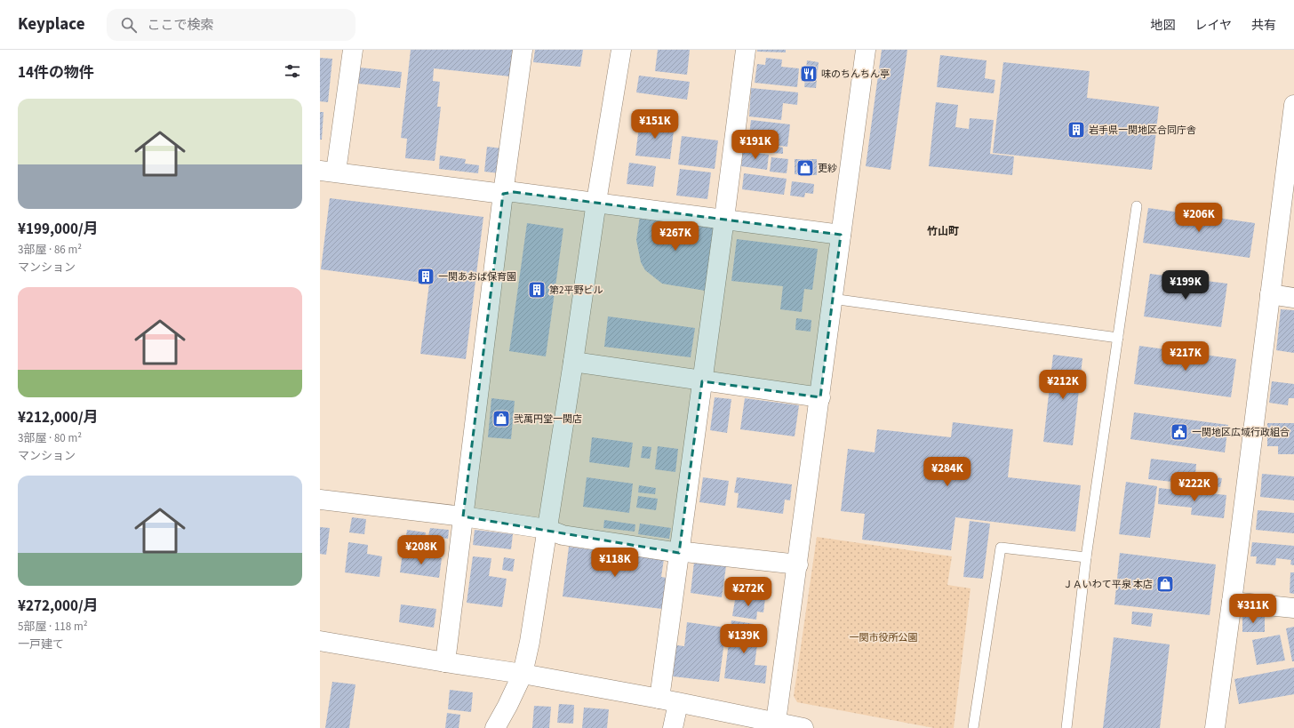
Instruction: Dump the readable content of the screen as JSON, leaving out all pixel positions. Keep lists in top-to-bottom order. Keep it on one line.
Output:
{"districts":["竹山町"],"parks":["一関市役所公園"],"places":{"restaurant":["味のちんちん亭"],"building":["岩手県一関地区合同庁舎","一関あおば保育園","第2平野ビル"],"shop":["更紗","弐萬円堂一関店","ＪＡいわて平泉 本店"],"public building":["一関地区広域行政組合"]},"page":{"header":"Keyplace","search":"ここで検索","nav":["地図","レイヤ","共有"],"heading":"14件の物件","list":[{"name":"¥199,000/月","note":"3部屋 · 86 m² · マンション"},{"name":"¥212,000/月","note":"3部屋 · 80 m² · マンション"},{"name":"¥272,000/月","note":"5部屋 · 118 m² · 一戸建て"}],"price":["¥151K","¥191K","¥206K","¥267K","¥199K","¥217K","¥212K","¥284K","¥222K","¥208K","¥118K","¥272K","¥311K","¥139K"]}}
